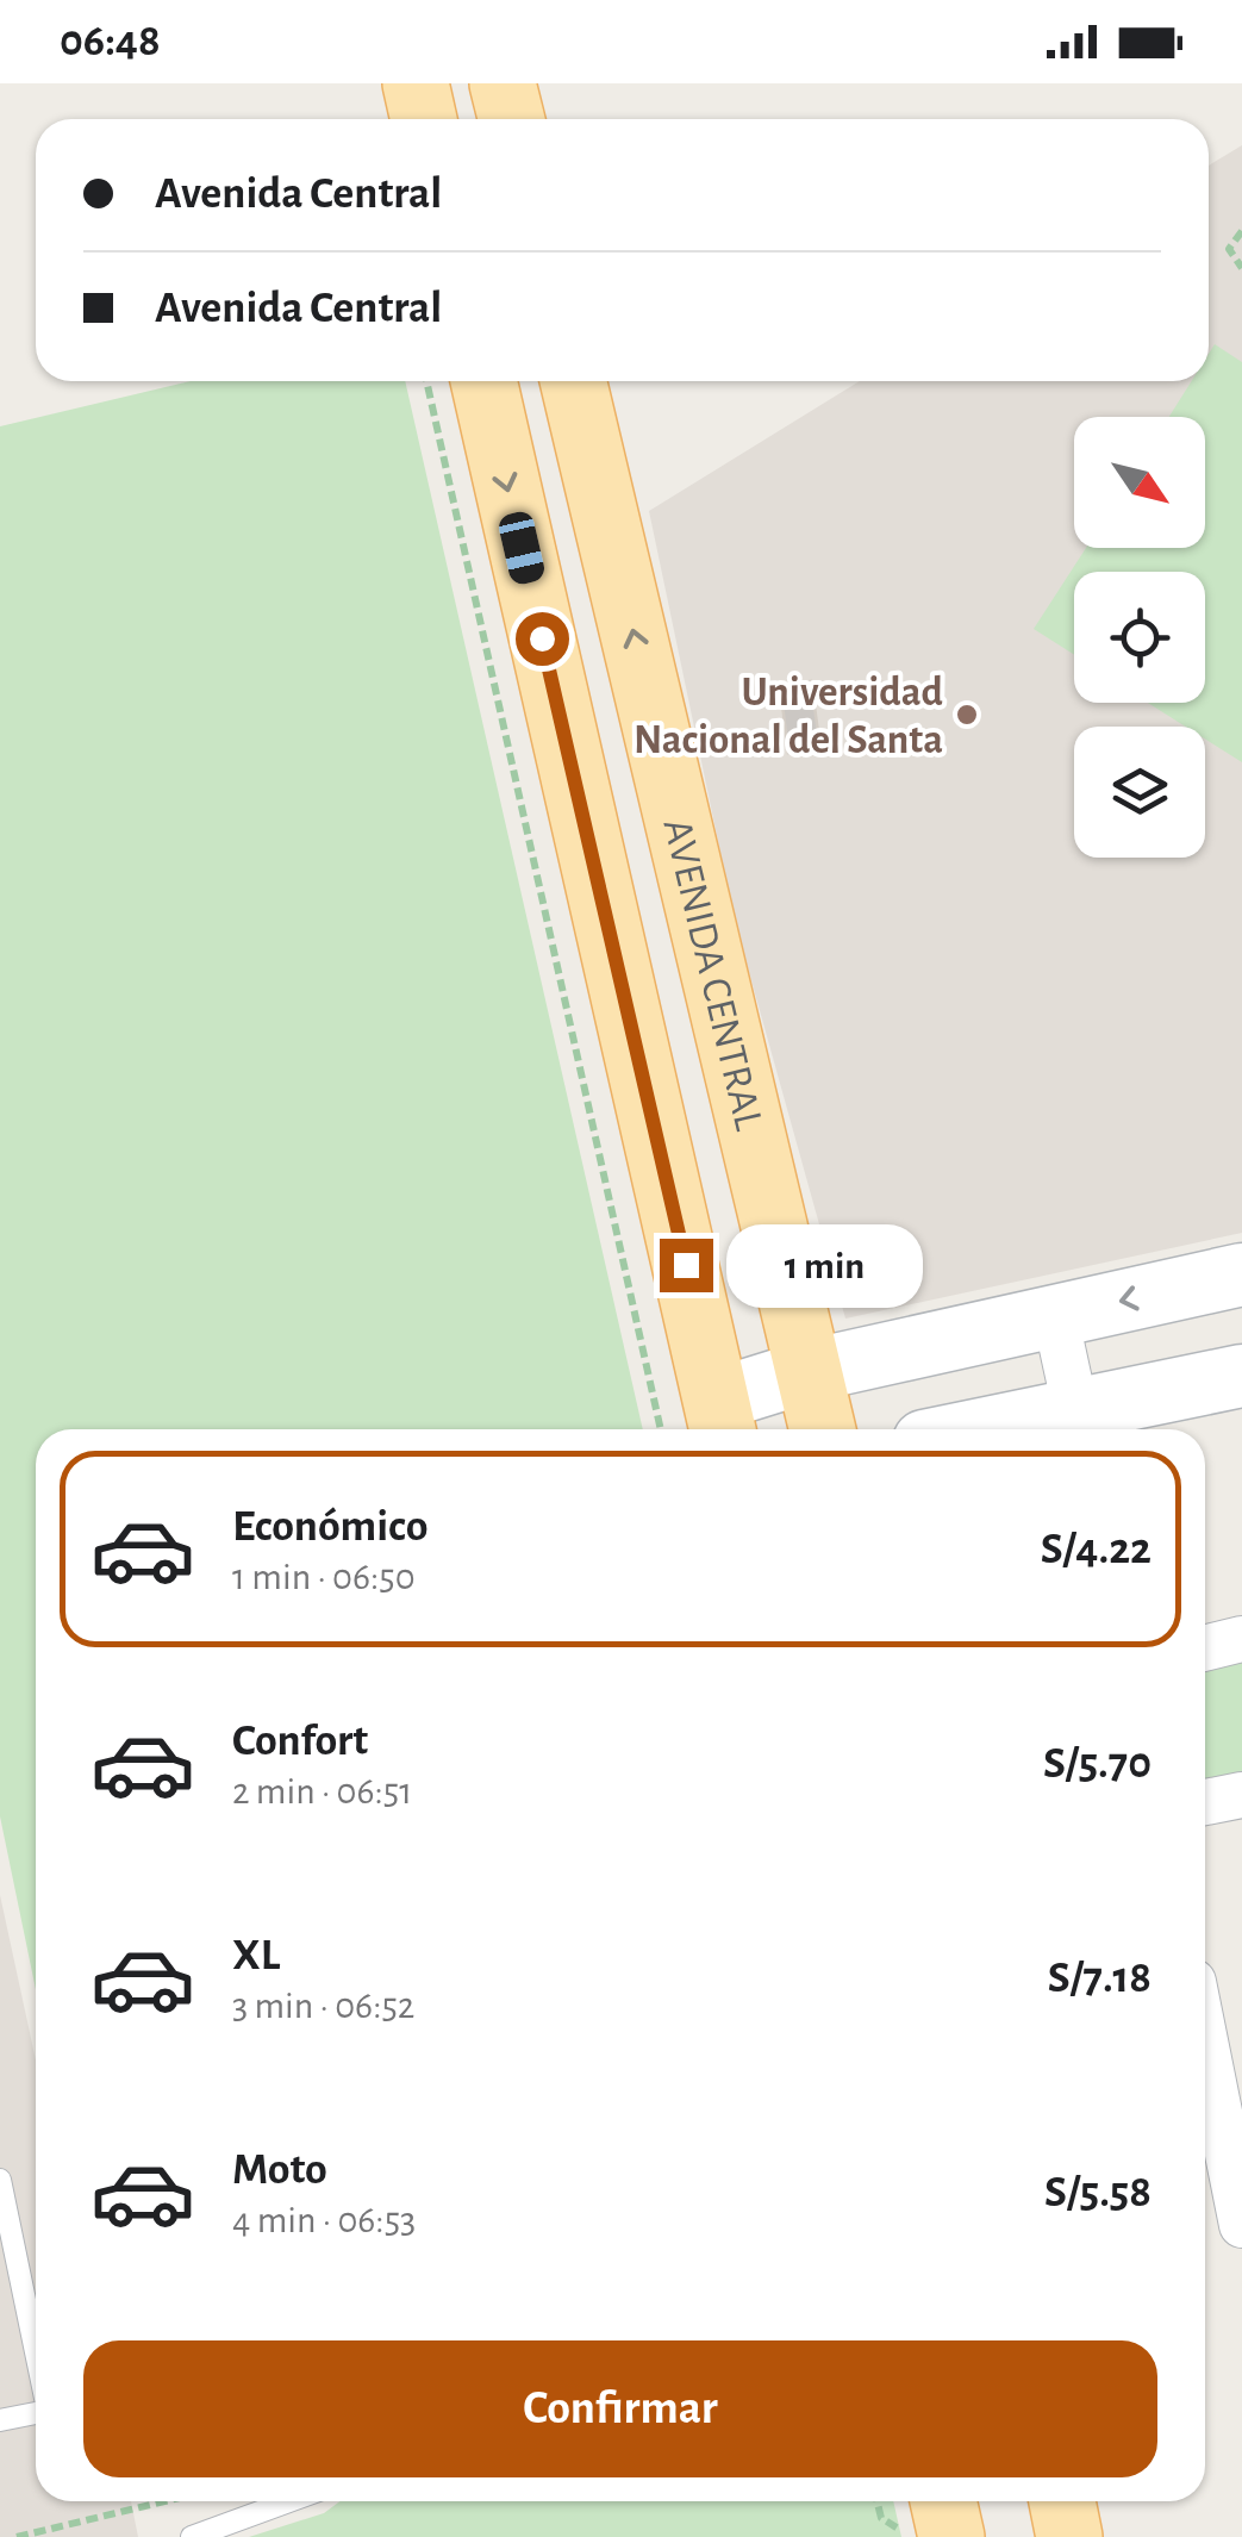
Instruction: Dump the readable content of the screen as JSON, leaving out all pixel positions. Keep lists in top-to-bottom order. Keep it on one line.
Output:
{"streets":{"main road":["AVENIDA CENTRAL"]},"places":["Universidad Nacional del Santa"],"north":"bottom right","page":{"status":"06:48","banner":["Avenida Central","Avenida Central"],"bubble":"1 min","list":[{"name":"Económico","note":"1 min · 06:50","value":"S/4.22"},{"name":"Confort","note":"2 min · 06:51","value":"S/5.70"},{"name":"XL","note":"3 min · 06:52","value":"S/7.18"},{"name":"Moto","note":"4 min · 06:53","value":"S/5.58"}],"buttons":"Confirmar"}}
